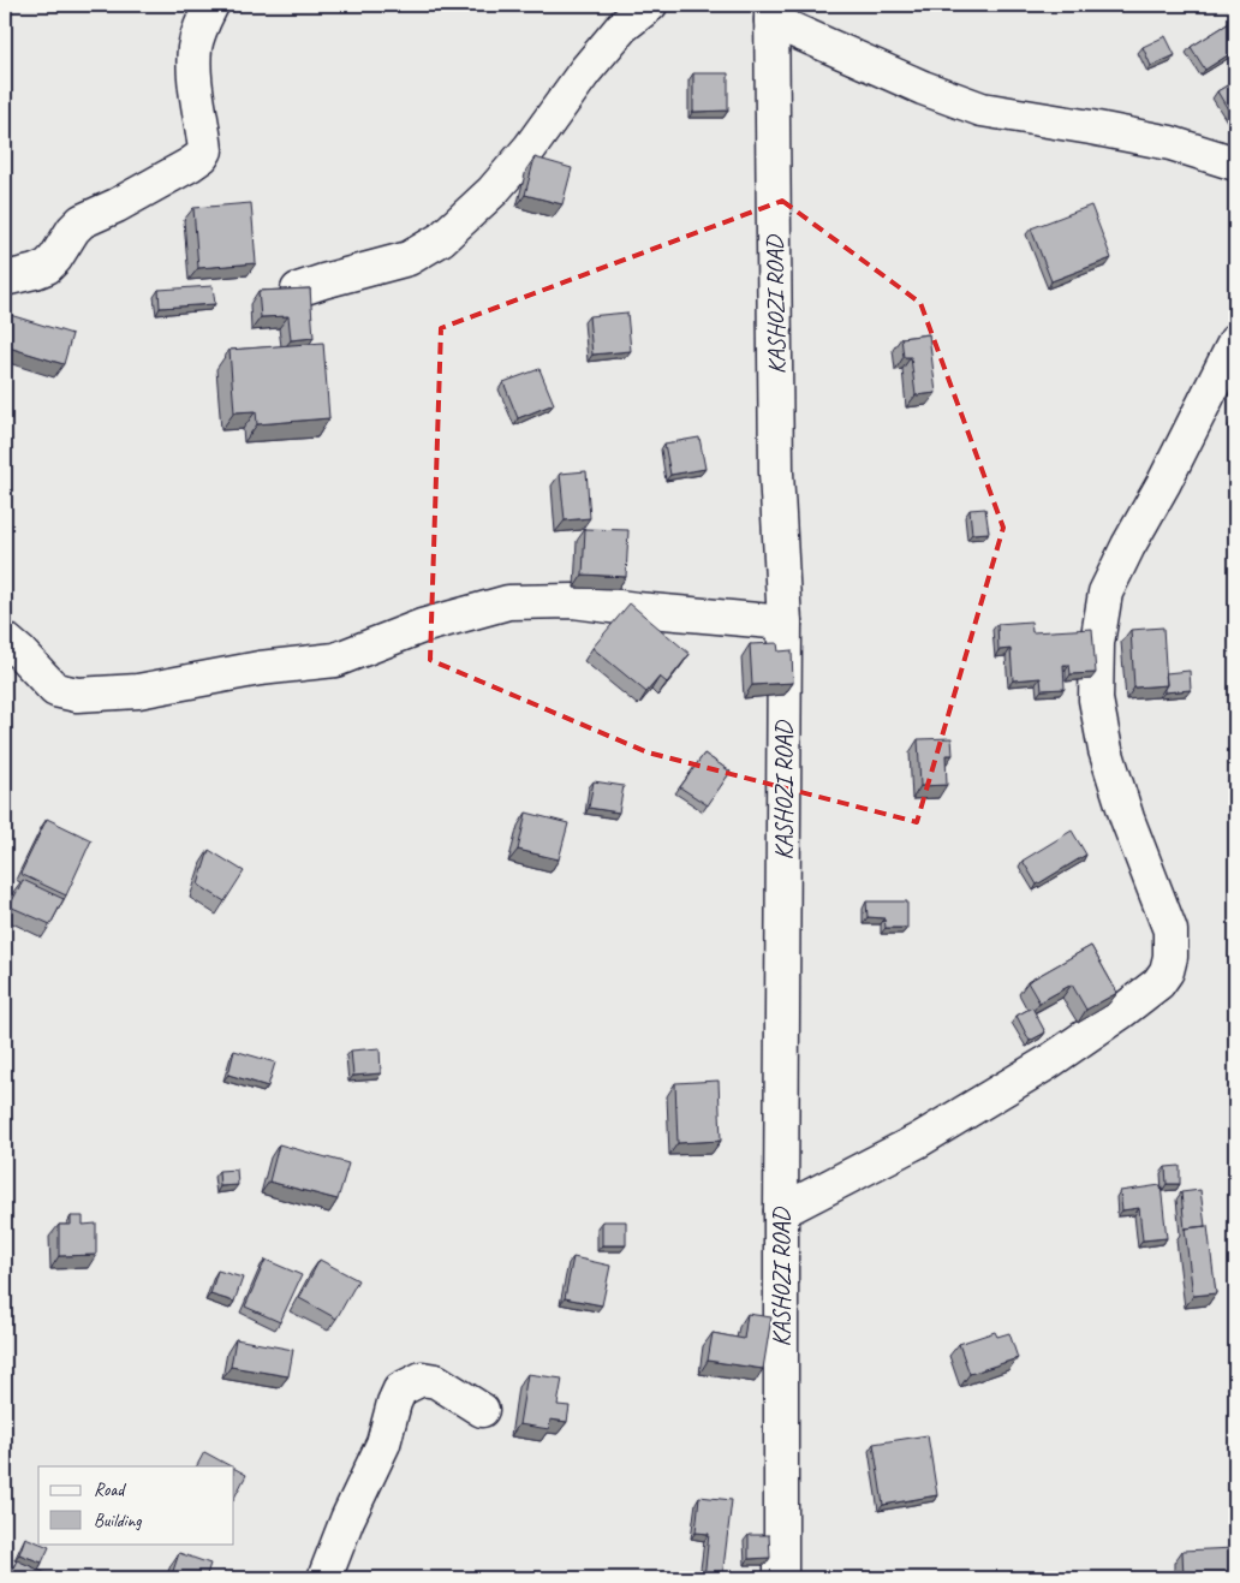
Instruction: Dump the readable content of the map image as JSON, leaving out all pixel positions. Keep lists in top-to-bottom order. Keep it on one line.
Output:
{"streets":{"street":["KASHOZI ROAD"]},"legend":["Road","Building"]}
